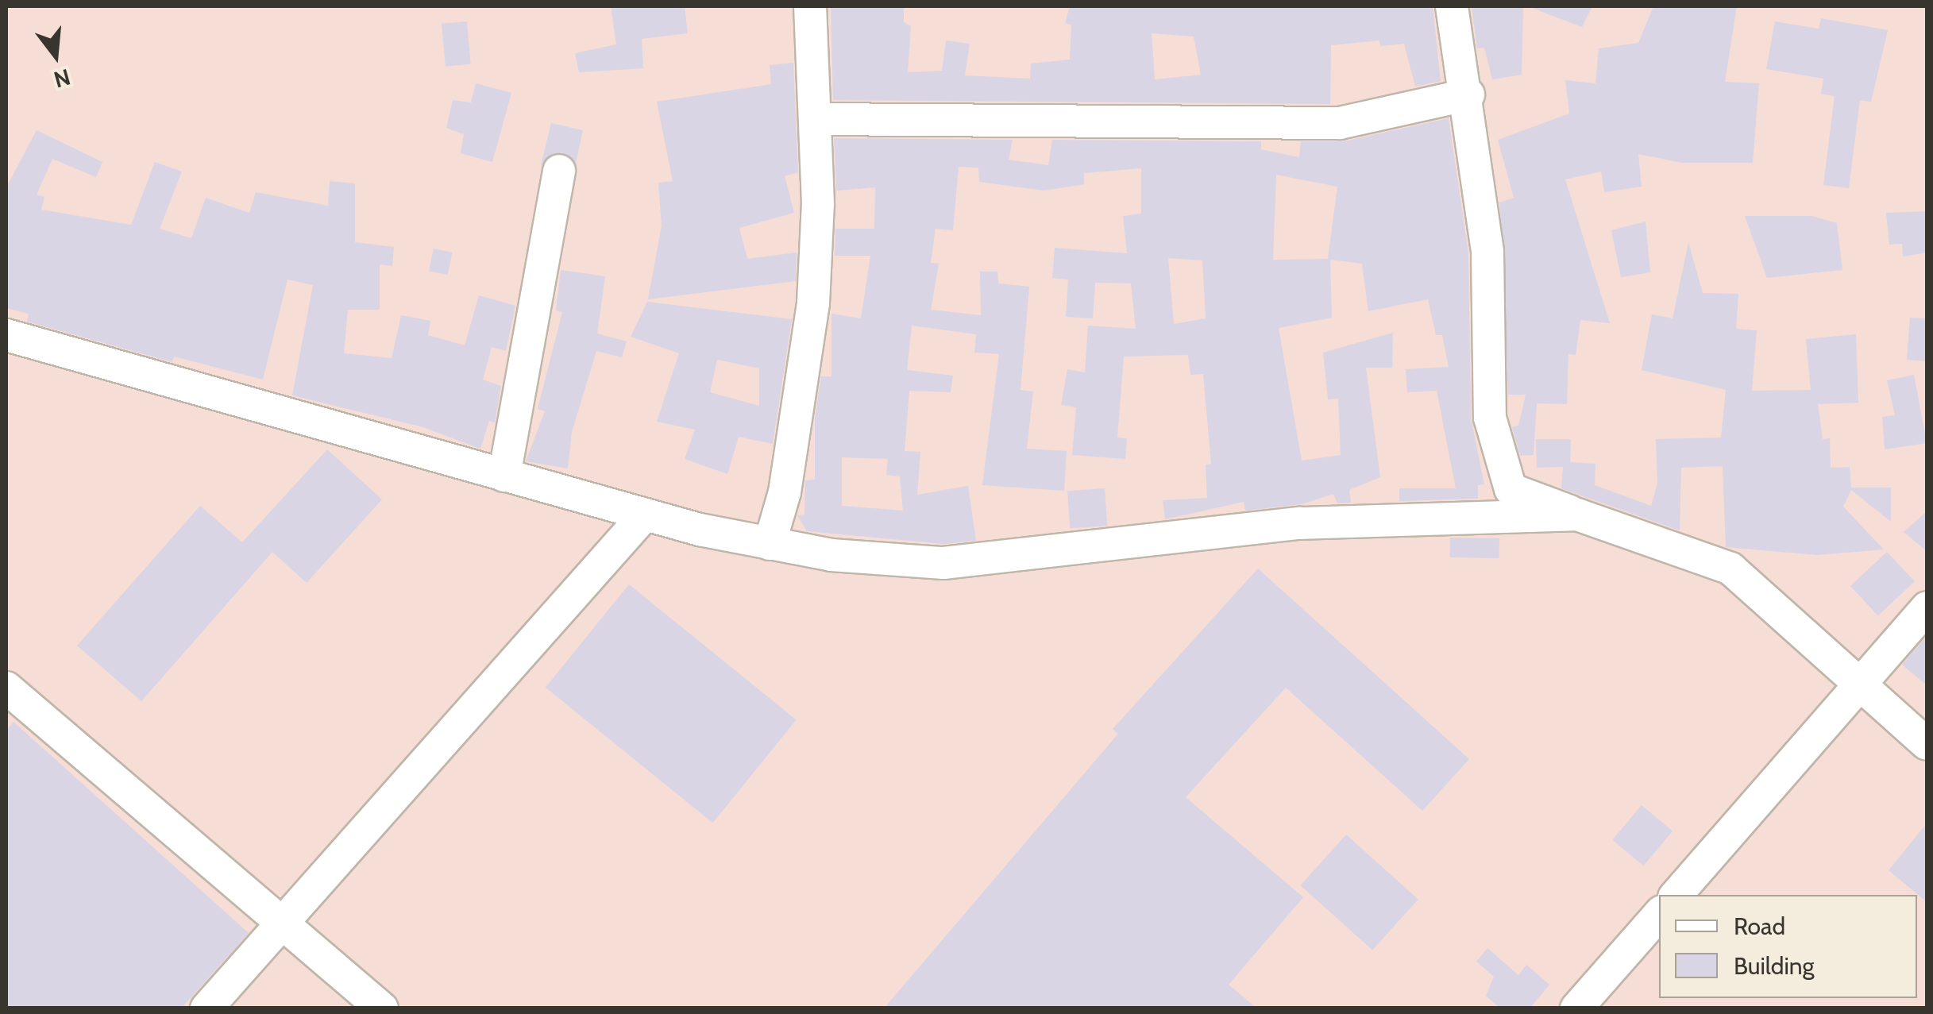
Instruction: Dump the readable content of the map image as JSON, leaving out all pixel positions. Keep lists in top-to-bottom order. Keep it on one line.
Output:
{"legend":["Road","Building"],"north":"bottom"}
